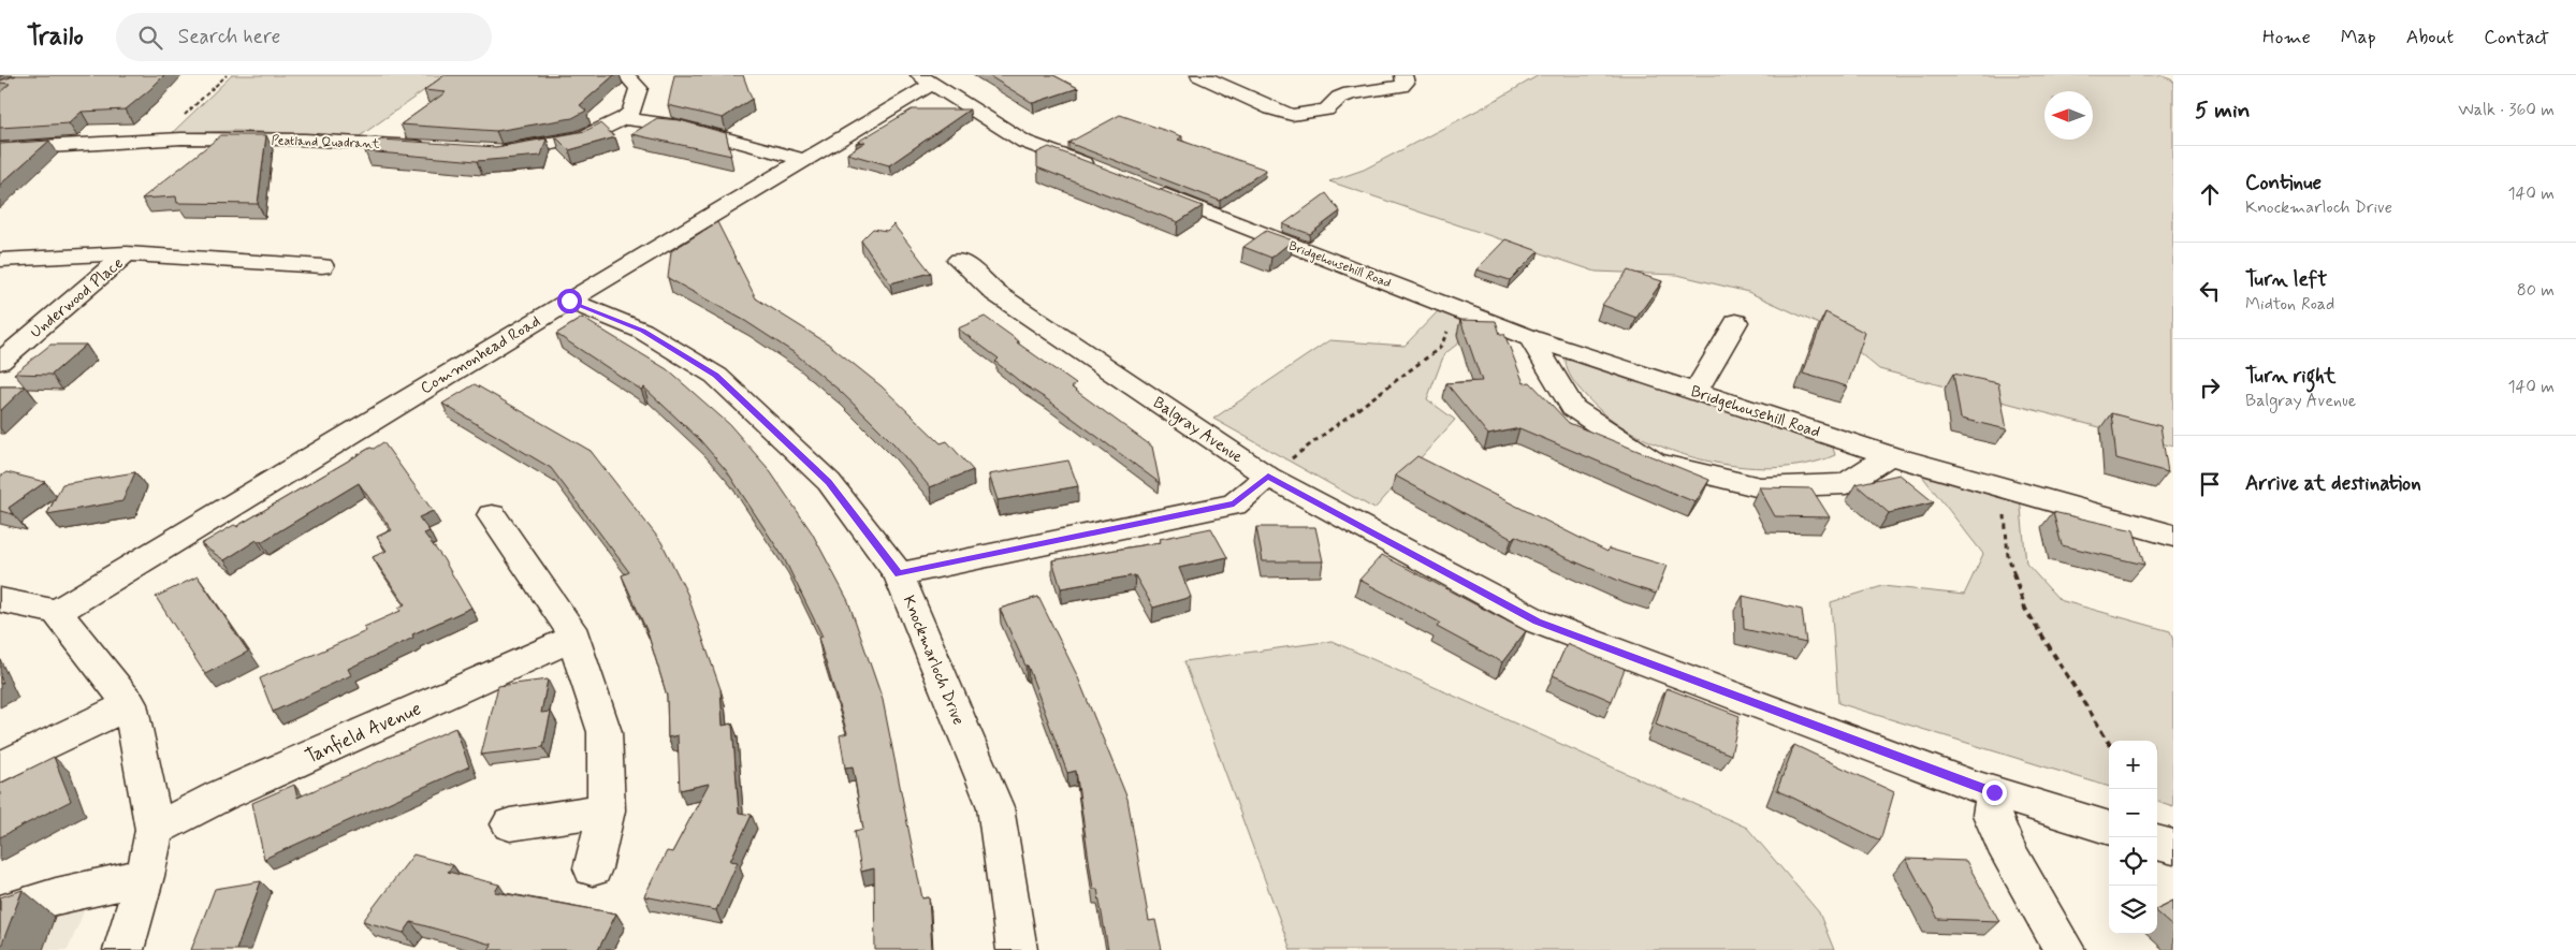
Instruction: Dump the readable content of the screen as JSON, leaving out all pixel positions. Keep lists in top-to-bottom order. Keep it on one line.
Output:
{"streets":{"street":["Peatland Quadrant","Bridgehousehill Road","Underwood Place","Commonhead Road","Balgray Avenue","Knockmarloch Drive","Tanfield Avenue"]},"crossings":[["Commonhead Road","Knockmarloch Drive"]],"north":"left","page":{"header":"Trailo","search":"Search here","nav":["Home","Map","About","Contact"],"heading":["5 min","Walk · 360 m"],"list":[["Continue","Knockmarloch Drive","140 m"],["Turn left","Midton Road","80 m"],["Turn right","Balgray Avenue","140 m"],"Arrive at destination"],"map_buttons":["+","−"]}}
